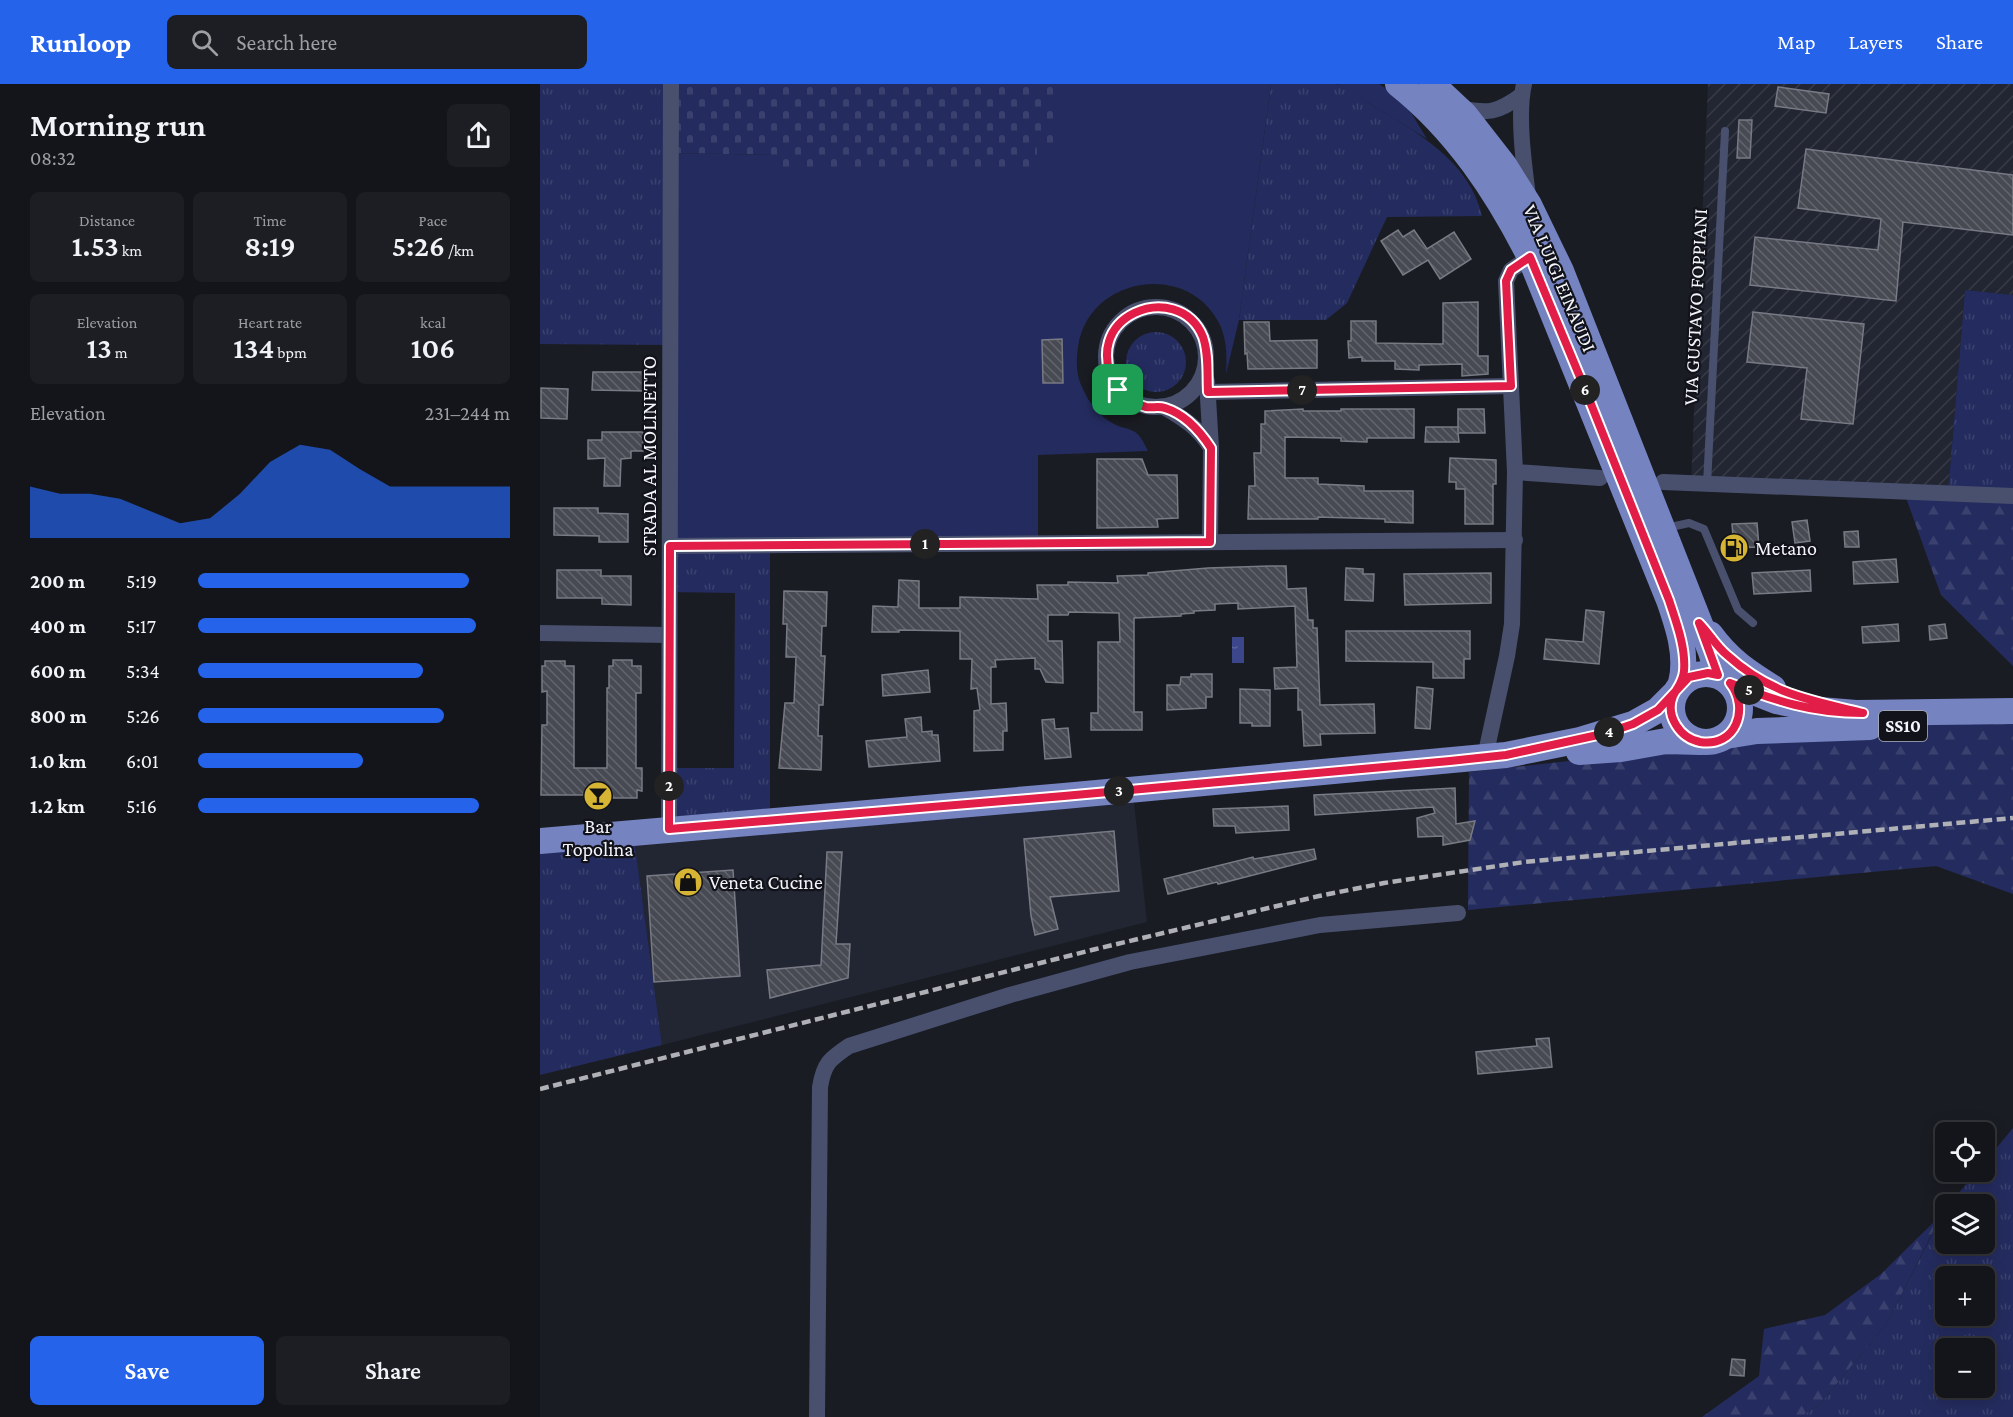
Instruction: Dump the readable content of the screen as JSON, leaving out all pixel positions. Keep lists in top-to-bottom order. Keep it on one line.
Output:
{"streets":{"main road":["VIA LUIGI EINAUDI","SS10"],"street":["STRADA AL MOLINETTO"],"lane":["VIA GUSTAVO FOPPIANI"]},"crossings":[["VIA LUIGI EINAUDI","SS10"],["STRADA AL MOLINETTO","SS10"]],"places":{"fuel station":["Metano"],"bar":["Bar Topolina"],"shop":["Veneta Cucine"]},"page":{"header":"Runloop","search":"Search here","nav":["Map","Layers","Share"],"heading":["Morning run","08:32"],"stats":[["Distance","1.53 km"],["Time","8:19"],["Pace","5:26 /km"],["Elevation","13 m"],["Heart rate","134 bpm"],["kcal","106"]],"pins":["6","7","1","5","4","2","3"],"chart":["Elevation","231–244 m"],"list":[{"name":"200 m","note":"5:19"},{"name":"400 m","note":"5:17"},{"name":"600 m","note":"5:34"},{"name":"800 m","note":"5:26"},{"name":"1.0 km","note":"6:01"},{"name":"1.2 km","note":"5:16"}],"map_buttons":["+","−"],"buttons":["Save","Share"]}}
